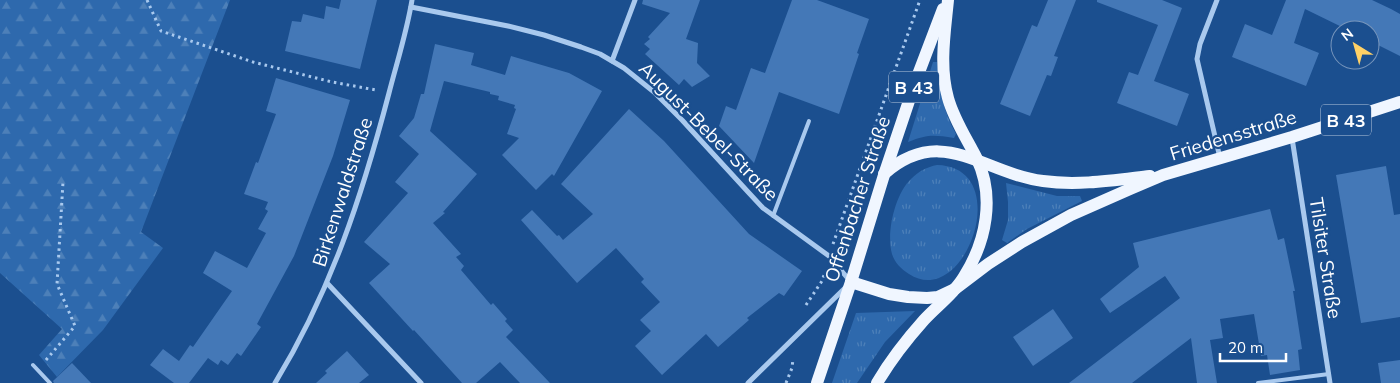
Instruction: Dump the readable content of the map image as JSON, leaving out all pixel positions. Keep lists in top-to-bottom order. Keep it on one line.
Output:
{"streets":{"main road":["B 43","Friedensstraße","Offenbacher Straße"],"street":["August-Bebel-Straße","Birkenwaldstraße","Tilsiter Straße"]},"crossings":[["August-Bebel-Straße","Friedensstraße"],["August-Bebel-Straße","Birkenwaldstraße"],["August-Bebel-Straße","Offenbacher Straße"],["Friedensstraße","Offenbacher Straße"],["Friedensstraße","Tilsiter Straße"]],"scale_bar":"20 m","north":"top left"}
